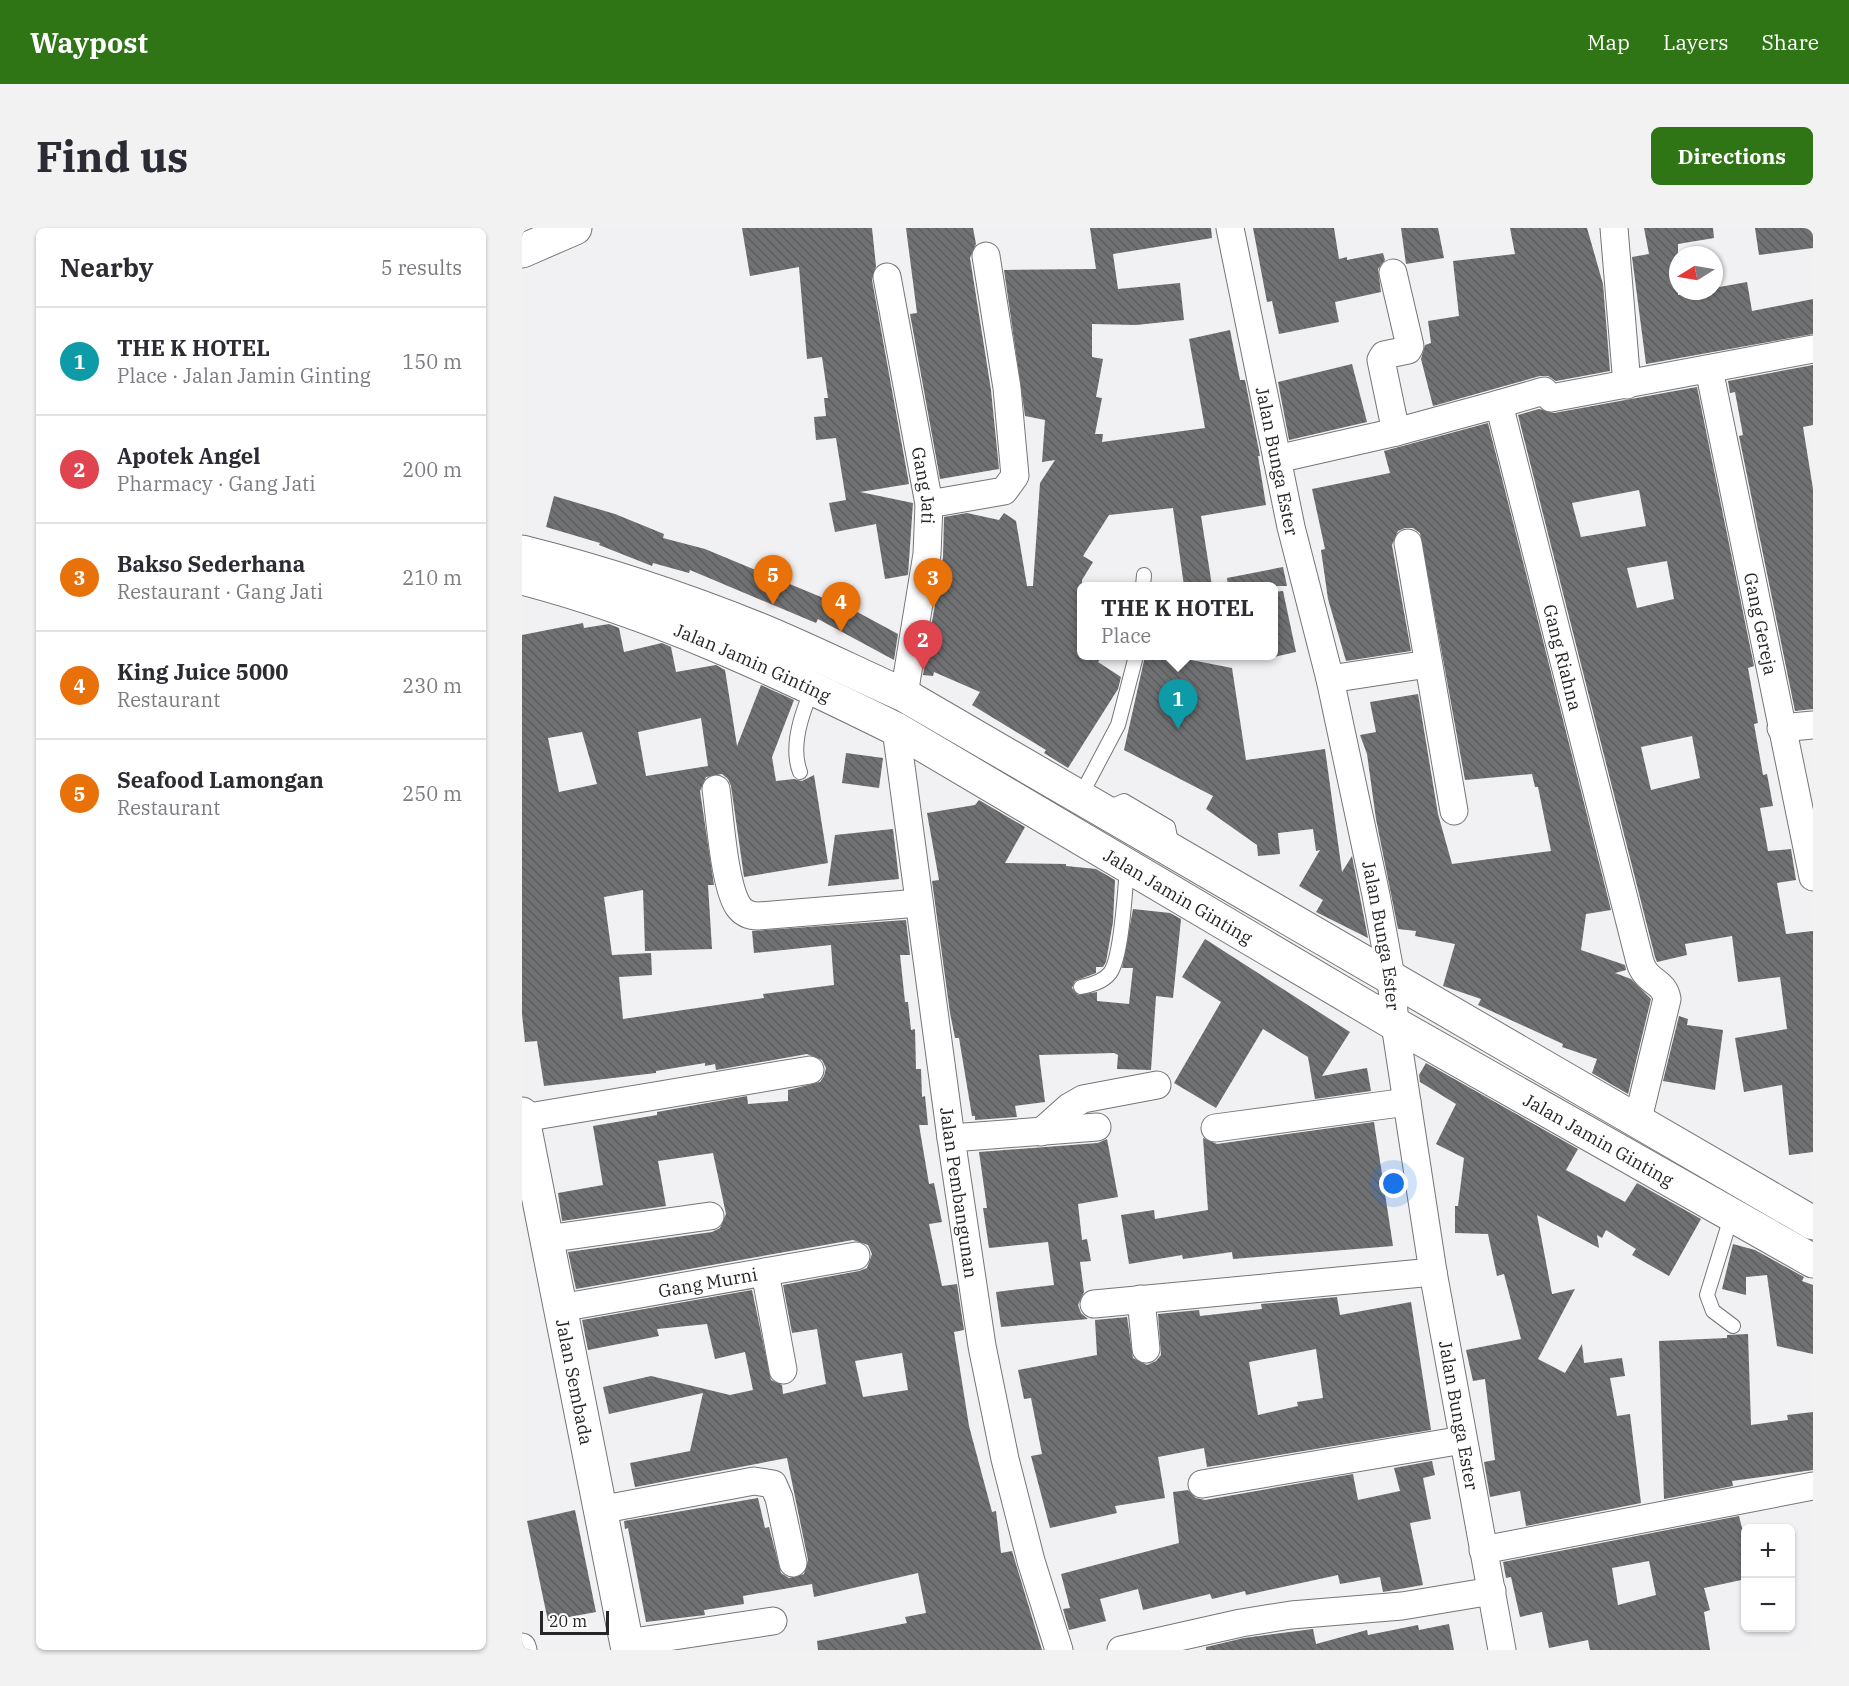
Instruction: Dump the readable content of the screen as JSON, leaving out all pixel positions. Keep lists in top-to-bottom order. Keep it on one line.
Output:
{"streets":{"main road":["Jalan Jamin Ginting","Jalan Sembada"],"street":["Jalan Bunga Ester","Gang Jati","Gang Gereja","Gang Riahna","Jalan Pembangunan","Gang Murni"]},"crossings":[["Jalan Bunga Ester","Jalan Jamin Ginting"],["Gang Jati","Jalan Jamin Ginting"],["Gang Riahna","Jalan Jamin Ginting"],["Jalan Jamin Ginting","Jalan Pembangunan"],["Gang Murni","Jalan Sembada"]],"scale_bar":"20 m","north":"left","page":{"header":"Waypost","nav":["Map","Layers","Share"],"buttons":"Directions","title":"Find us","heading":["Nearby","5 results"],"list":[{"mark":"1","name":"THE K HOTEL","note":"Place · Jalan Jamin Ginting","value":"150 m"},{"mark":"2","name":"Apotek Angel","note":"Pharmacy · Gang Jati","value":"200 m"},{"mark":"3","name":"Bakso Sederhana","note":"Restaurant · Gang Jati","value":"210 m"},{"mark":"4","name":"King Juice 5000","note":"Restaurant","value":"230 m"},{"mark":"5","name":"Seafood Lamongan","note":"Restaurant","value":"250 m"}],"pins":["5","3","4","2","1"],"popup":["THE K HOTEL","Place"],"map_buttons":["+","−"],"scale":"20 m"}}
